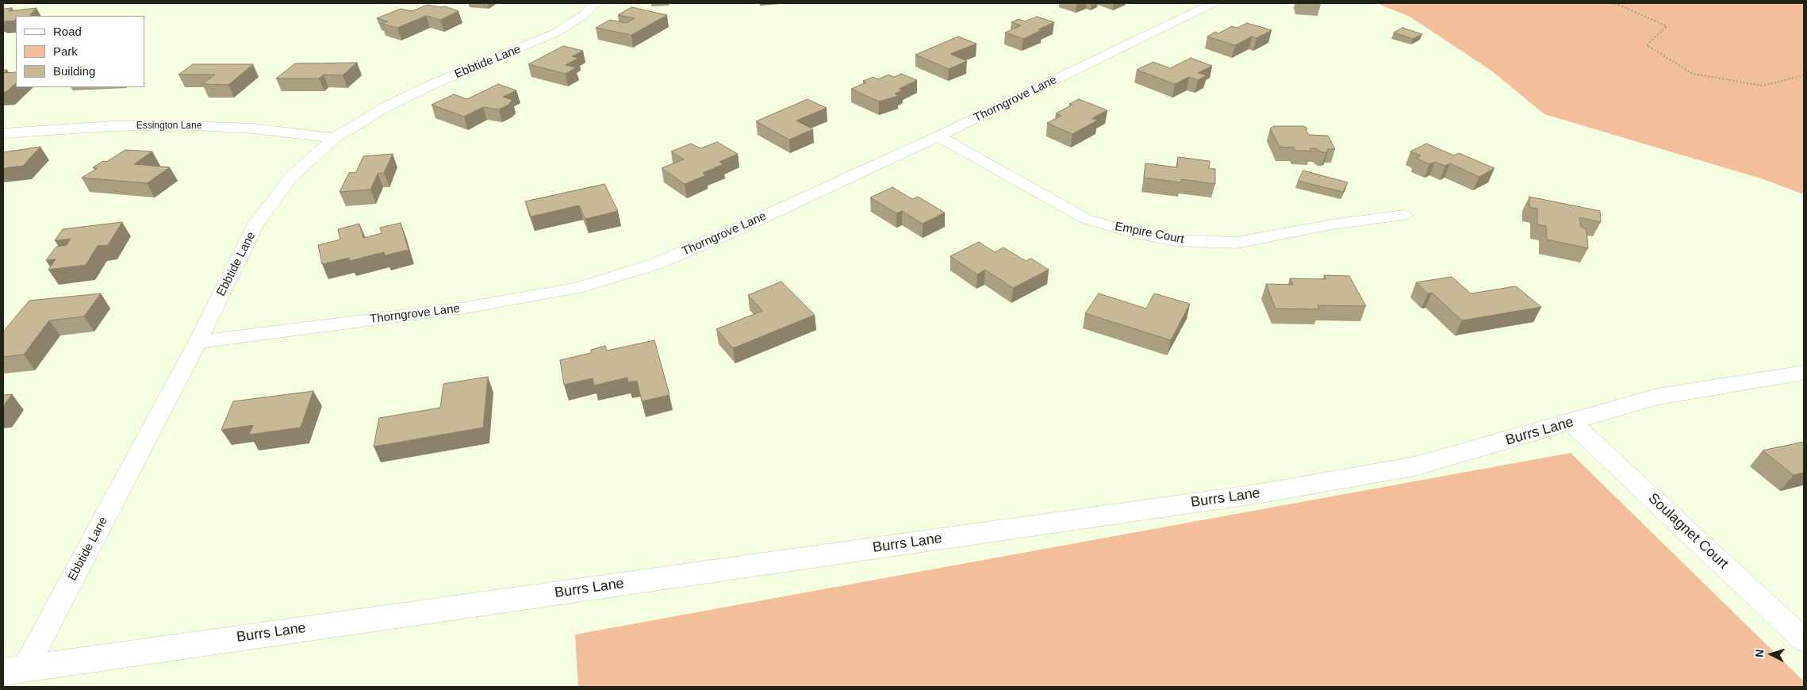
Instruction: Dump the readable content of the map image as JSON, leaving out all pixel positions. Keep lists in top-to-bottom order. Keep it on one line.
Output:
{"streets":{"street":["Ebbtide Lane","Thorngrove Lane","Essington Lane","Empire Court","Burrs Lane","Soulagnet Court"]},"crossings":[["Ebbtide Lane","Thorngrove Lane"],["Ebbtide Lane","Essington Lane"],["Ebbtide Lane","Burrs Lane"],["Thorngrove Lane","Empire Court"],["Burrs Lane","Soulagnet Court"]],"legend":["Road","Park","Building"],"north":"left"}
